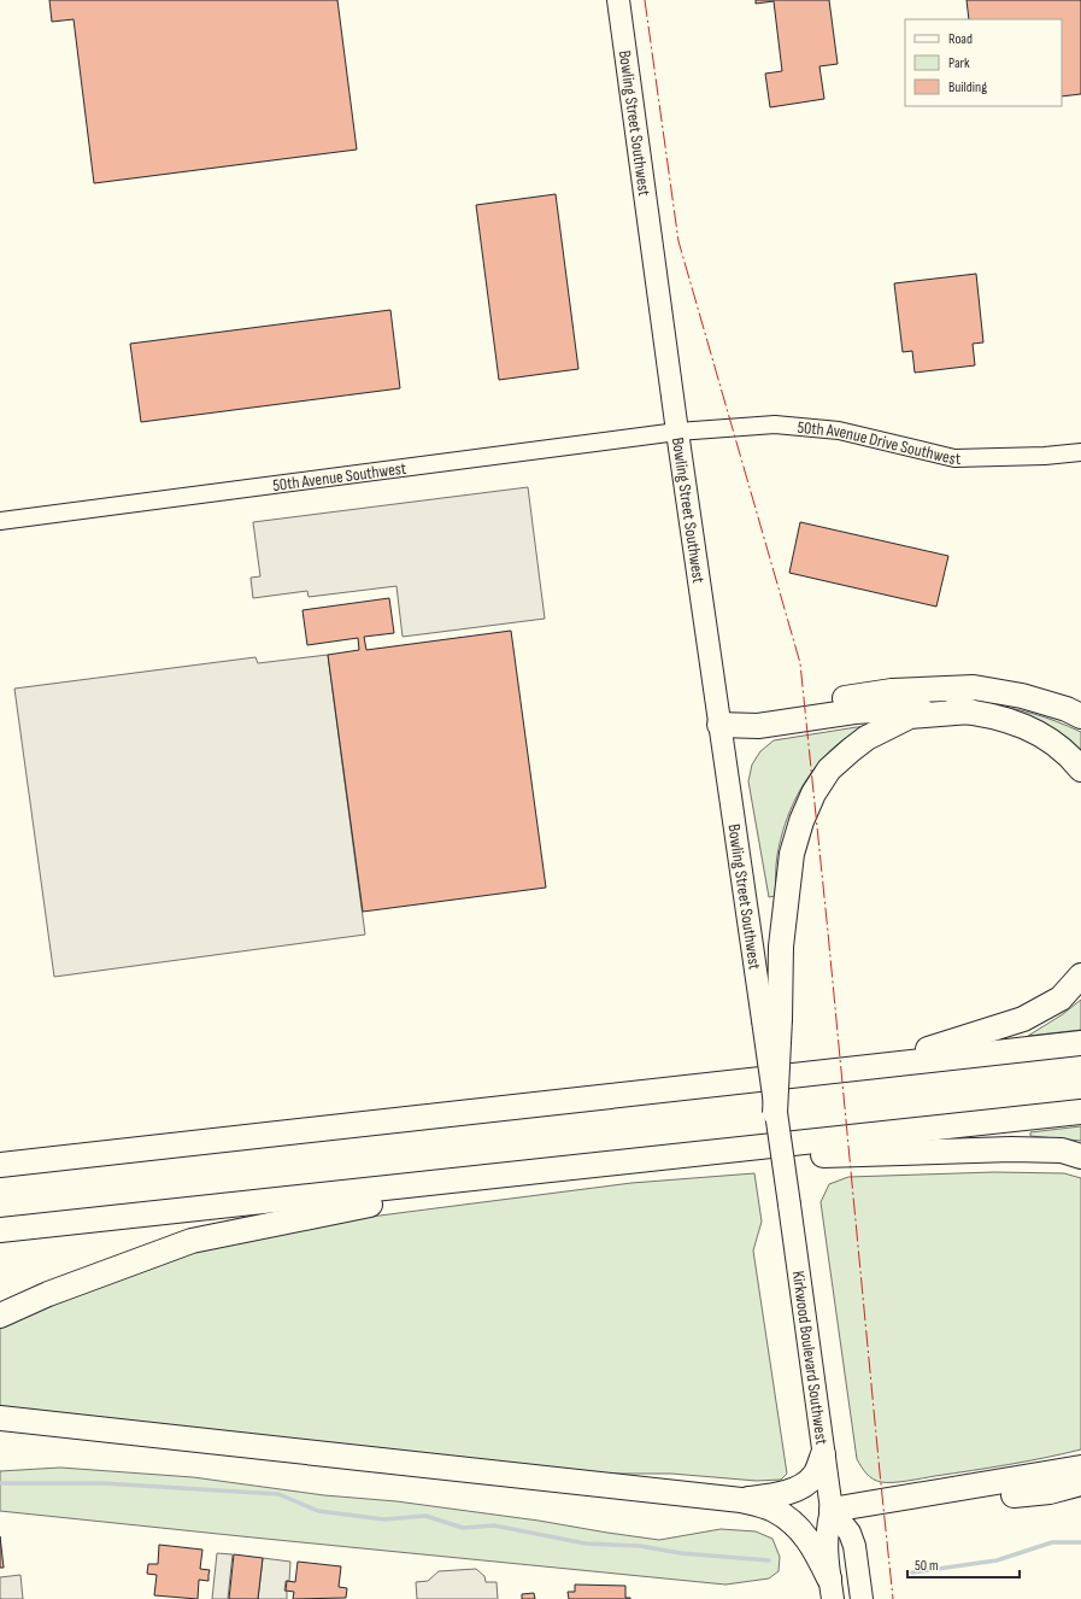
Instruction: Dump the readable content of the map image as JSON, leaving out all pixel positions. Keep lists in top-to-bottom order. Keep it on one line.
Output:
{"streets":{"main road":["Bowling Street Southwest","Kirkwood Boulevard Southwest"],"street":["50th Avenue Drive Southwest","50th Avenue Southwest"]},"crossings":[["Bowling Street Southwest","50th Avenue Drive Southwest"],["Bowling Street Southwest","50th Avenue Southwest"],["50th Avenue Drive Southwest","50th Avenue Southwest"]],"legend":["Road","Park","Building"],"scale_bar":"50 m"}
